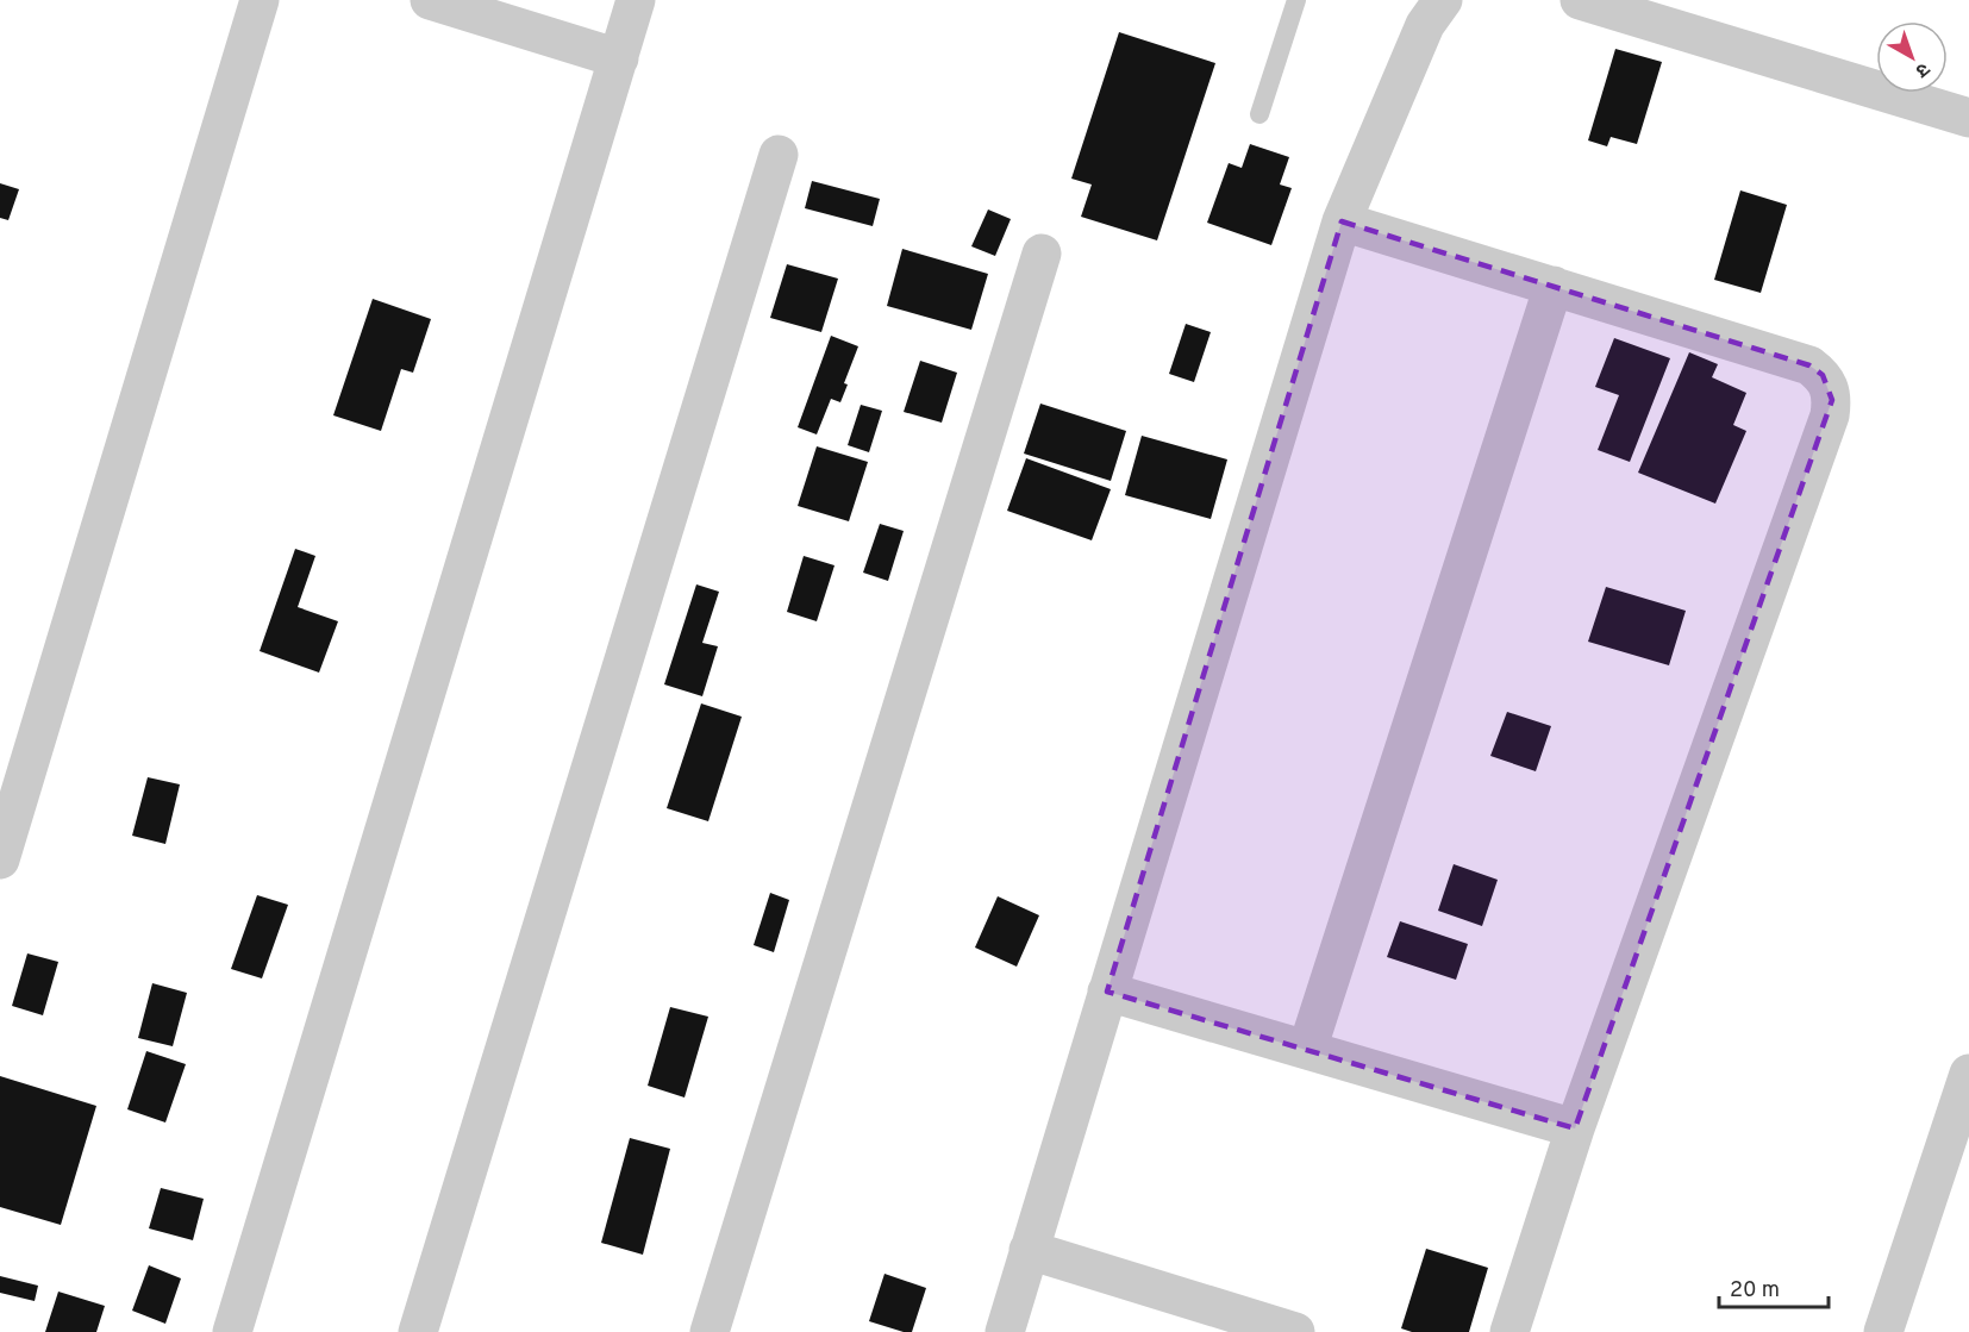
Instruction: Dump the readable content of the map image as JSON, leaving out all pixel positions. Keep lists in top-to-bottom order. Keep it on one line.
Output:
{"scale_bar":"20 m","north":"bottom right"}
